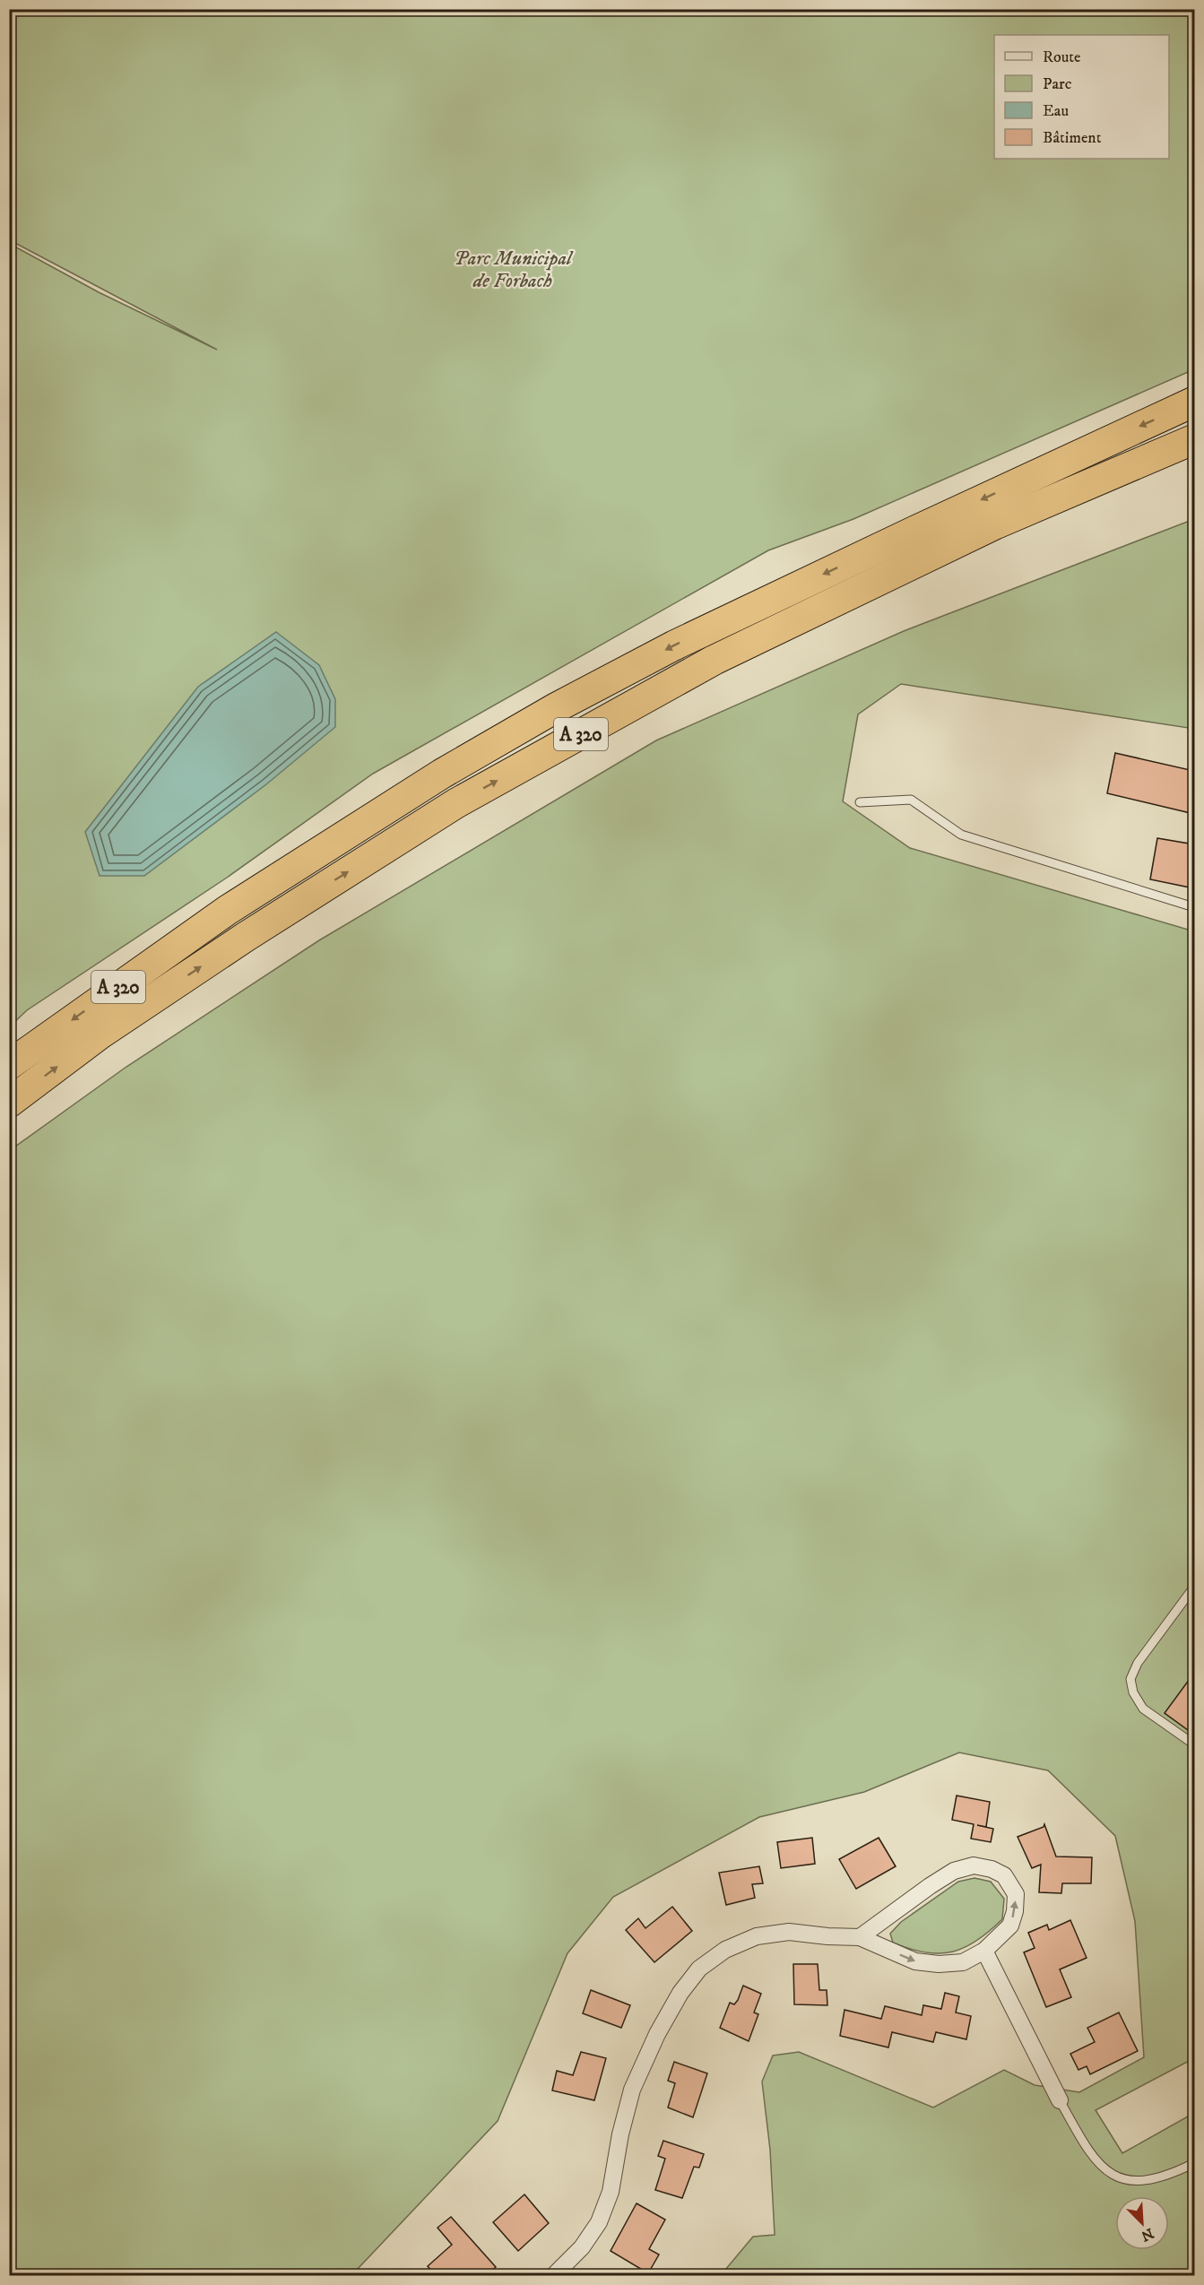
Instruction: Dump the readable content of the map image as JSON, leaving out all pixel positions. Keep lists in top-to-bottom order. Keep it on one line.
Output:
{"streets":{"highway":["A 320"]},"parks":["Parc Municipal de Forbach"],"legend":["Route","Parc","Eau","Bâtiment"],"north":"bottom right"}
